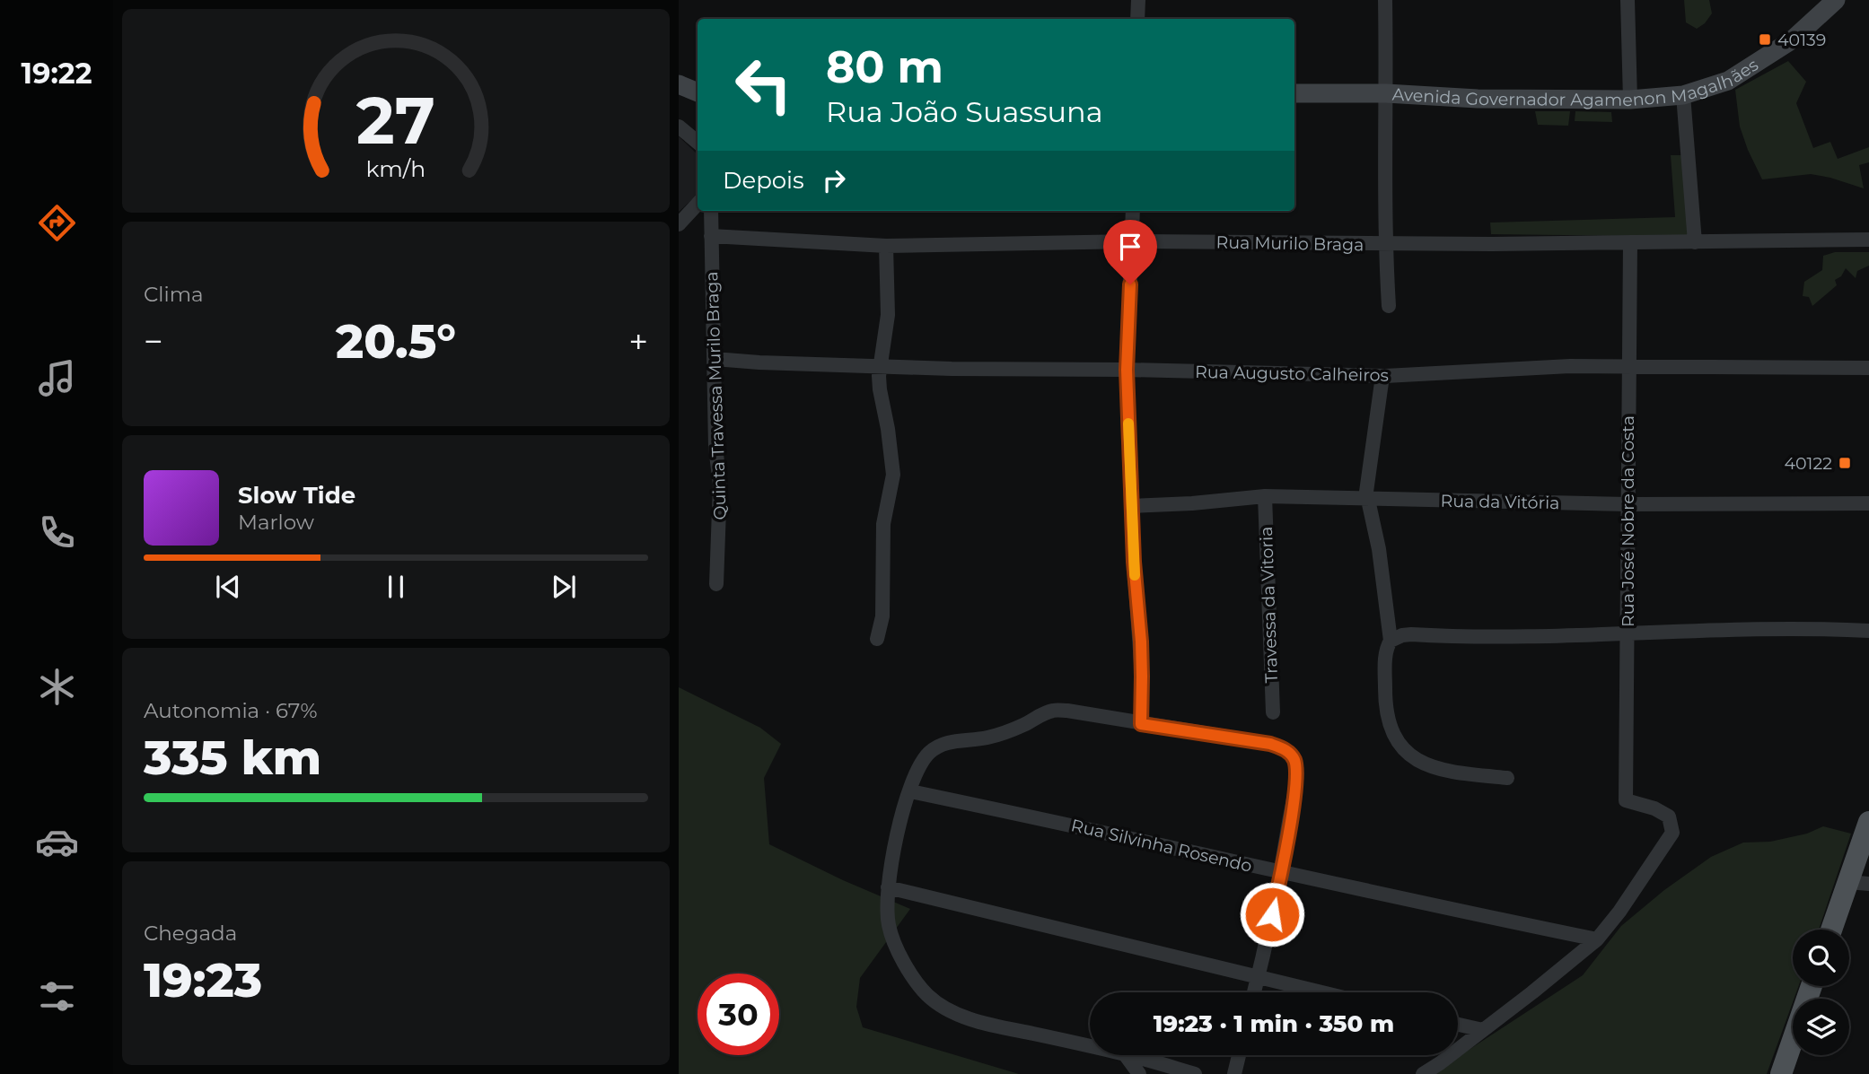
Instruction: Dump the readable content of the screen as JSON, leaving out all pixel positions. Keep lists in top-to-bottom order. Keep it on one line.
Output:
{"streets":{"main road":["Avenida Governador Agamenon Magalhães"],"street":["Rua Murilo Braga","Rua Augusto Calheiros","Quinta Travessa Murilo Braga","Rua da Vitória","Rua José Nobre da Costa","Travessa da Vitoria","Rua Silvinha Rosendo"]},"crossings":[["Rua Murilo Braga","Quinta Travessa Murilo Braga"],["Rua Murilo Braga","Rua José Nobre da Costa"],["Rua Augusto Calheiros","Quinta Travessa Murilo Braga"],["Rua Augusto Calheiros","Rua José Nobre da Costa"],["Rua da Vitória","Rua José Nobre da Costa"],["Rua da Vitória","Travessa da Vitoria"],["Rua José Nobre da Costa","Rua Silvinha Rosendo"]],"places":{"transit":["40139","40122"]},"page":{"tabs":"19:22","turn":["80 m","Rua João Suassuna"],"then":"Depois","tile":["Clima",["Autonomia · 67%","335 km"],["Chegada","19:23"]],"heat":["−","20.5°","+"],"song":["Slow Tide","Marlow"],"limit":"30","trip":"19:23 · 1 min · 350 m","gauge":["27","km/h"]}}
